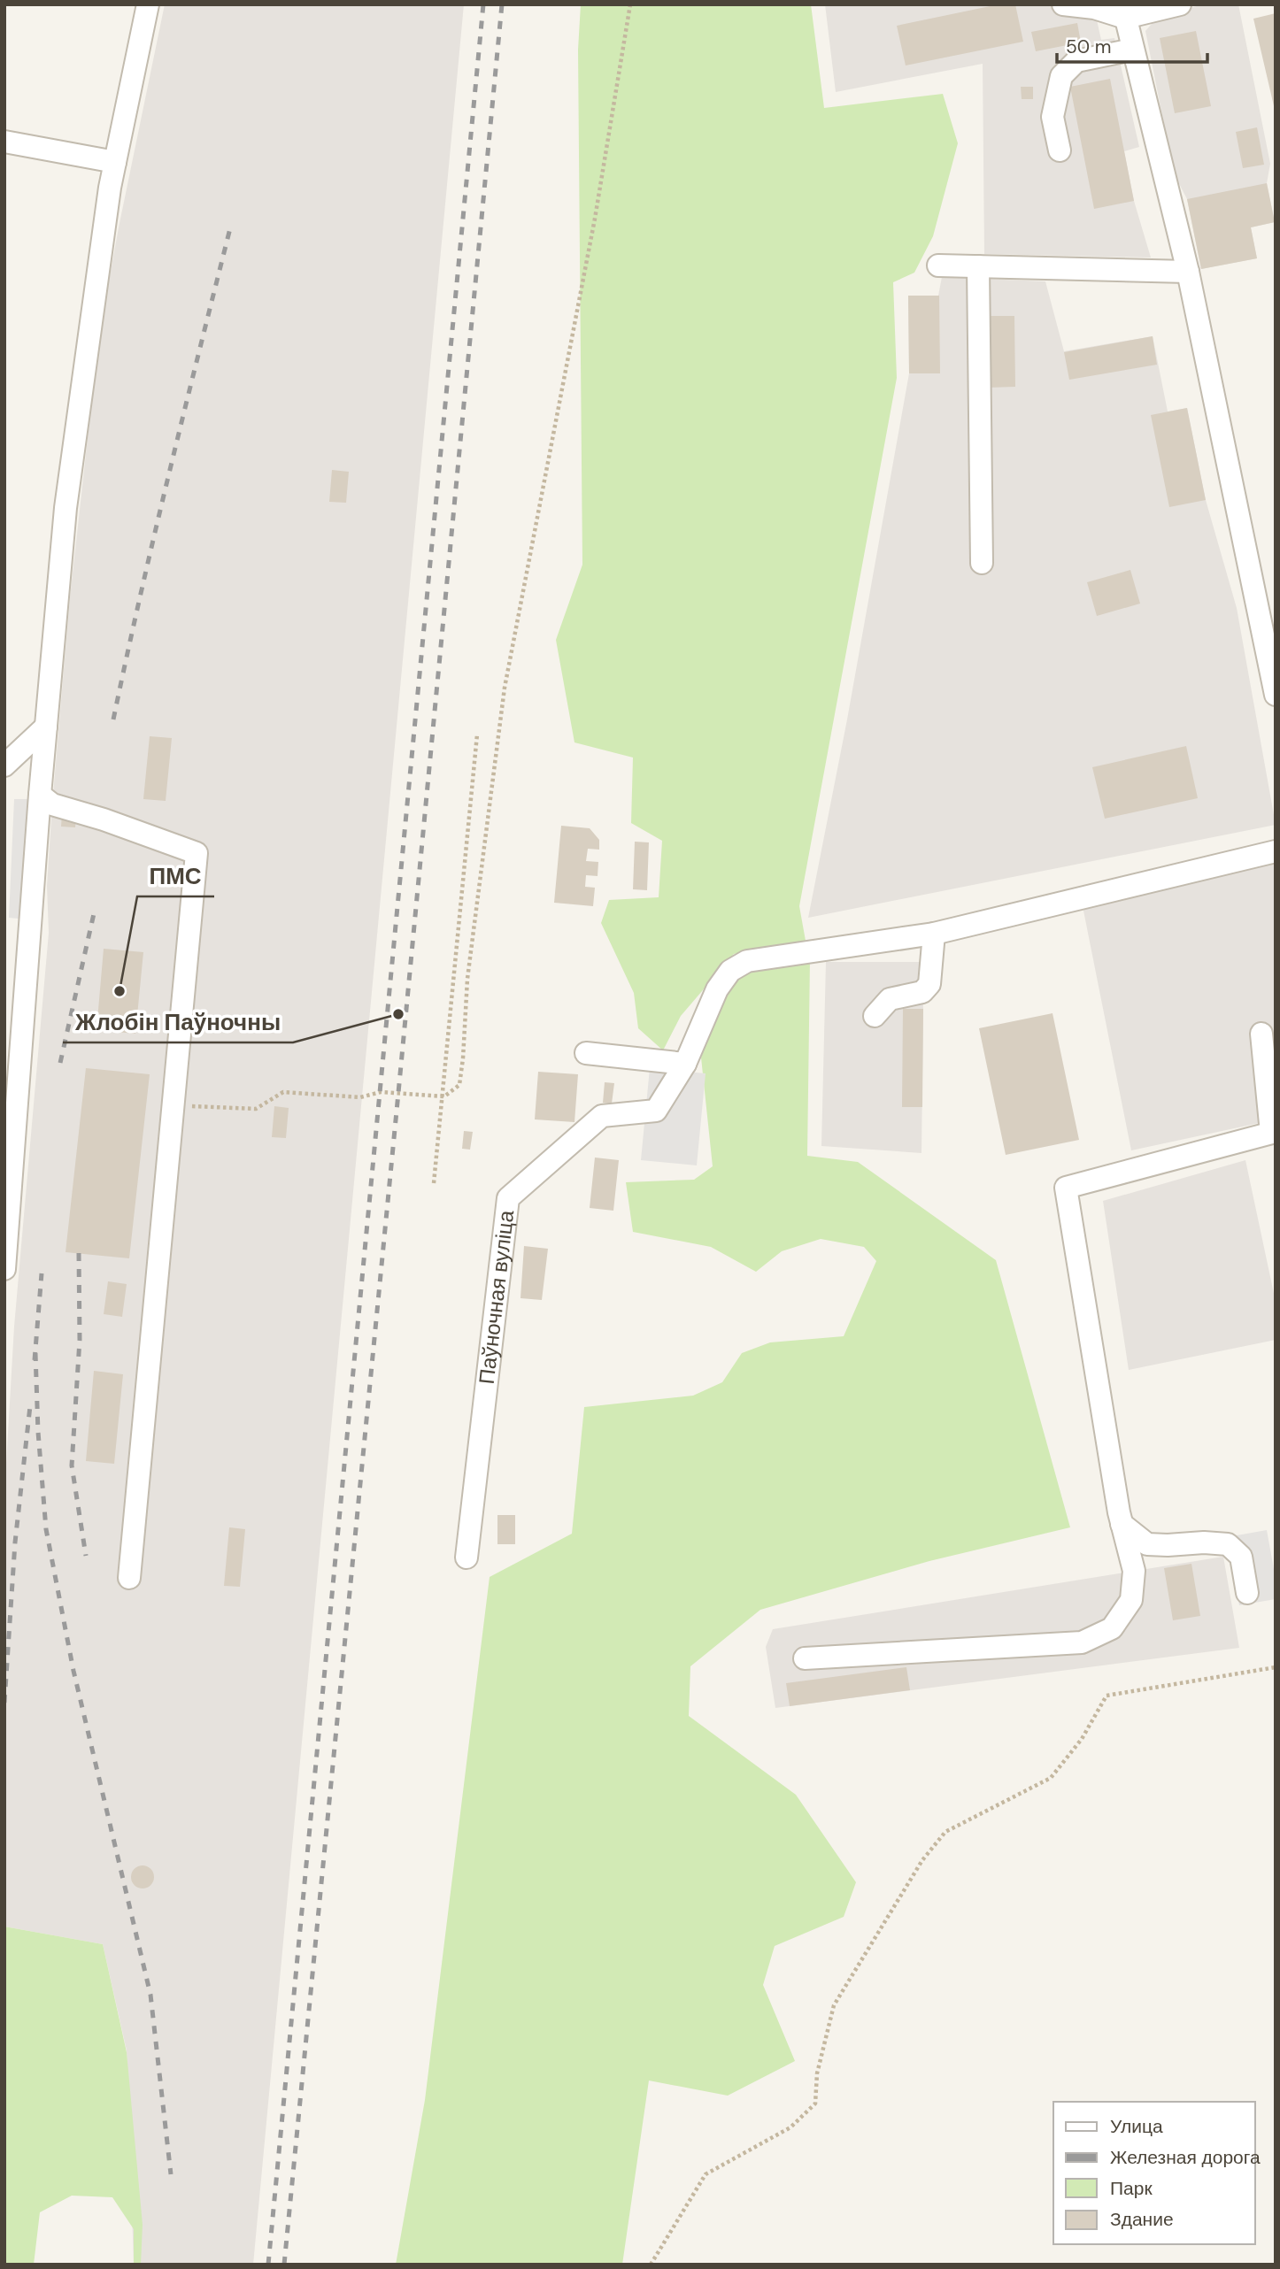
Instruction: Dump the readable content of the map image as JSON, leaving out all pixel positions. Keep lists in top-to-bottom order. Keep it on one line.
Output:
{"streets":{"street":["Паўночная вуліца"]},"places":["ПМС","Жлобін Паўночны"],"legend":["Улица","Железная дорога","Парк","Здание"],"scale_bar":"50 m"}
